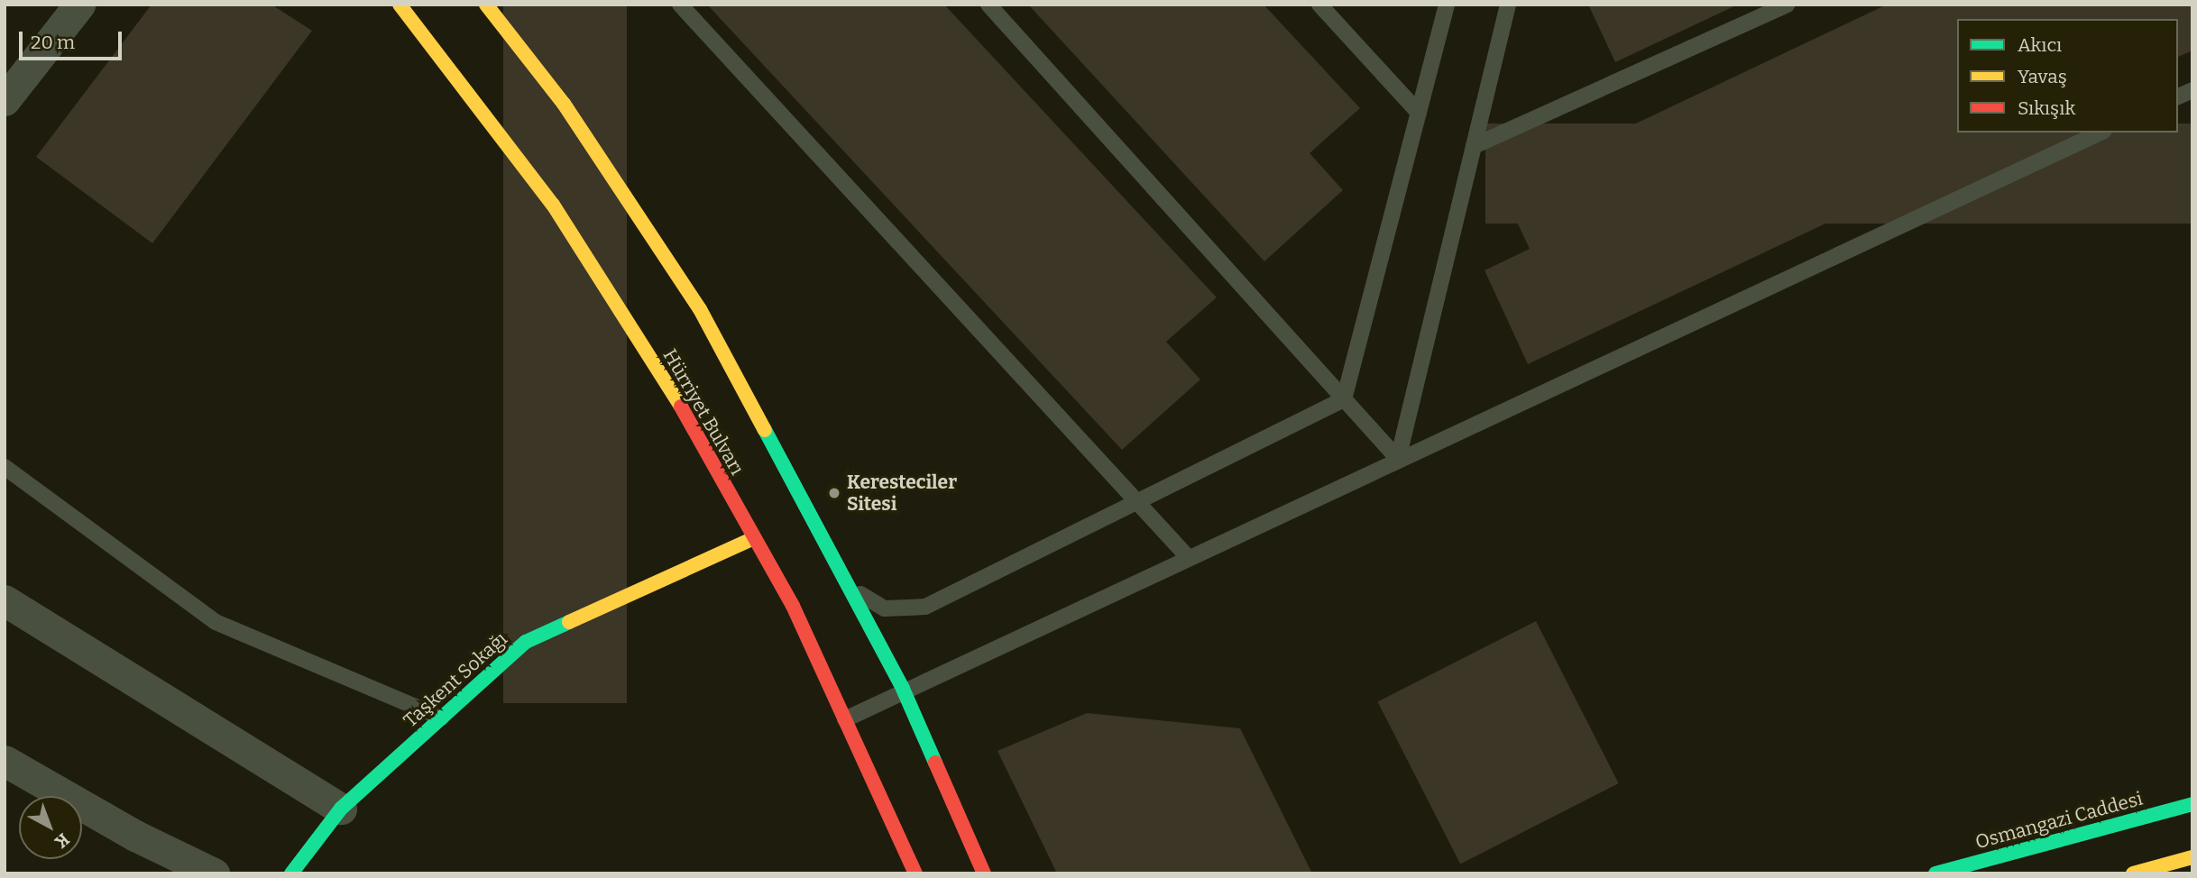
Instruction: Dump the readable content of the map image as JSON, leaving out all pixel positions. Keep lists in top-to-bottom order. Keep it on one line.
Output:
{"streets":{"main road":["Hürriyet Bulvarı","Taşkent Sokağı","Osmangazi Caddesi"]},"crossings":[["Hürriyet Bulvarı","Taşkent Sokağı"]],"places":["Keresteciler Sitesi"],"legend":["Akıcı","Yavaş","Sıkışık"],"scale_bar":"20 m","north":"bottom right"}
